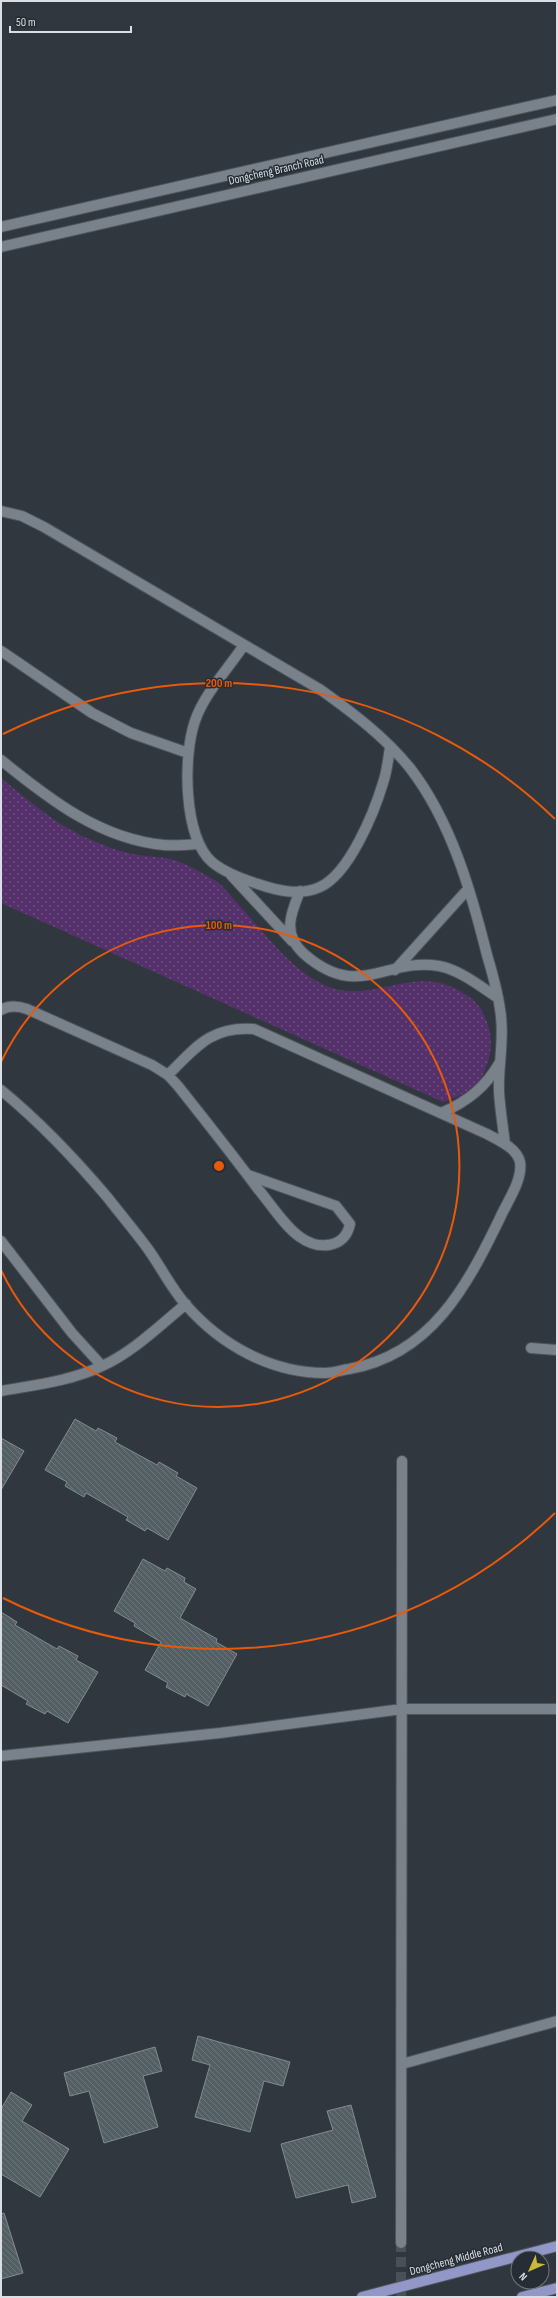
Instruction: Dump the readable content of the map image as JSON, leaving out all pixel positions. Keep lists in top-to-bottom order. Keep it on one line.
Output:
{"streets":{"main road":["Dongcheng Middle Road"],"street":["Dongcheng Branch Road"]},"scale_bar":"50 m","north":"bottom left","rings":["200 m","100 m"]}
